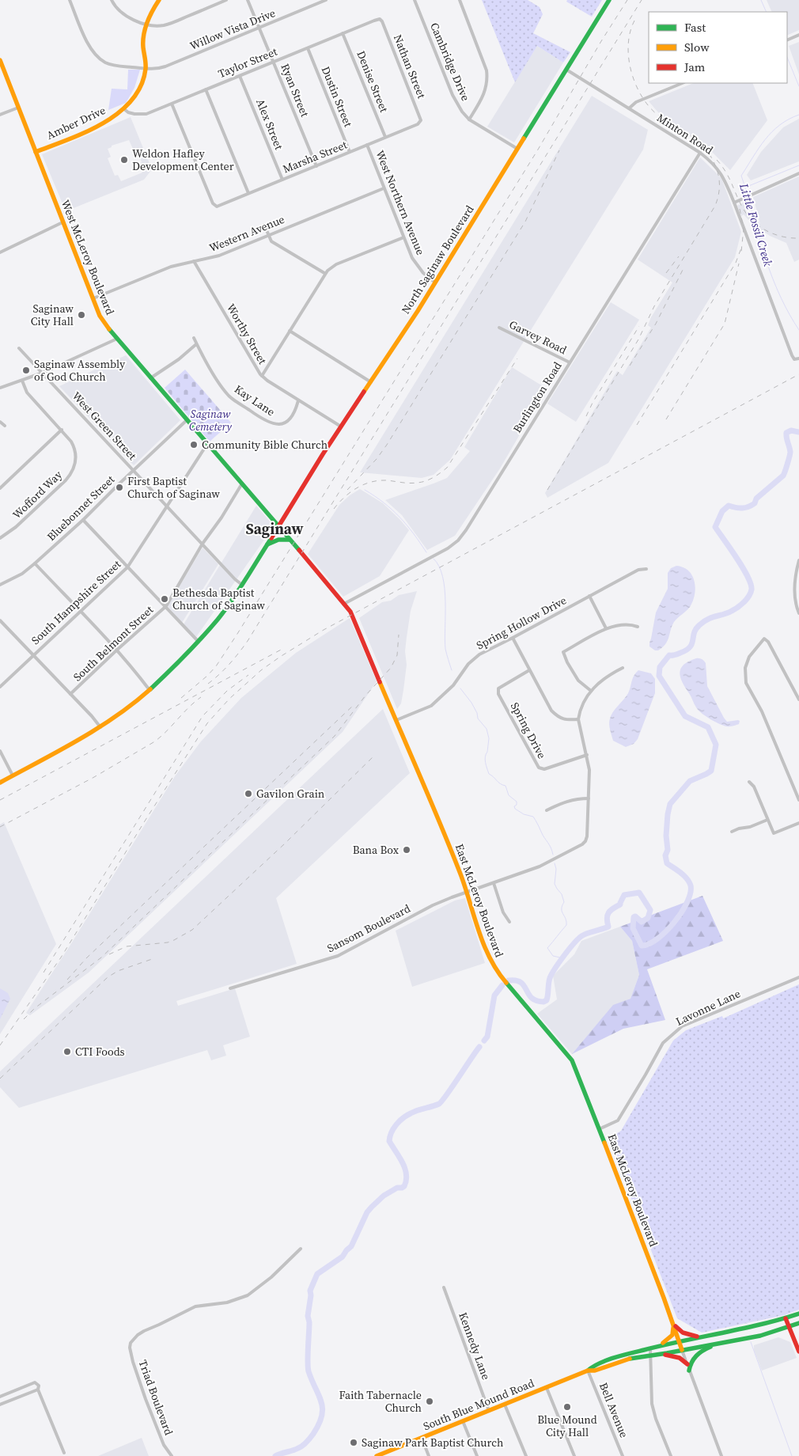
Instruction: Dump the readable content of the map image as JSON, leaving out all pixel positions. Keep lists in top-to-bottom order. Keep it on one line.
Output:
{"streets":{"main road":["Amber Drive","West McLeroy Boulevard","North Saginaw Boulevard","East McLeroy Boulevard","South Blue Mound Road"],"street":["Willow Vista Drive","Cambridge Drive","Taylor Street","Nathan Street","Denise Street","Ryan Street","Dustin Street","Alex Street","Minton Road","Marsha Street","West Northern Avenue","Western Avenue","Worthy Street","Garvey Road","Burlington Road","Kay Lane","West Green Street","Wofford Way","Bluebonnet Street","South Hampshire Street","Spring Hollow Drive","South Belmont Street","Spring Drive","Sansom Boulevard","Lavonne Lane","Kennedy Lane","Triad Boulevard","Bell Avenue"]},"crossings":[["Willow Vista Drive","Ryan Street"],["Willow Vista Drive","Amber Drive"],["Cambridge Drive","North Saginaw Boulevard"],["Taylor Street","Nathan Street"],["Taylor Street","Denise Street"],["Taylor Street","Ryan Street"],["Taylor Street","Dustin Street"],["Taylor Street","Amber Drive"],["Taylor Street","Alex Street"],["Taylor Street","Marsha Street"],["Nathan Street","Marsha Street"],["Denise Street","Marsha Street"],["Ryan Street","Marsha Street"],["Dustin Street","Marsha Street"],["Amber Drive","West McLeroy Boulevard"],["Alex Street","Marsha Street"],["Minton Road","North Saginaw Boulevard"],["Minton Road","Burlington Road"],["Marsha Street","West Northern Avenue"],["West Northern Avenue","Western Avenue"],["West Northern Avenue","North Saginaw Boulevard"],["Western Avenue","West McLeroy Boulevard"],["Western Avenue","Worthy Street"],["West McLeroy Boulevard","North Saginaw Boulevard"],["West McLeroy Boulevard","Bluebonnet Street"],["West McLeroy Boulevard","South Hampshire Street"],["West McLeroy Boulevard","South Belmont Street"],["West McLeroy Boulevard","East McLeroy Boulevard"],["North Saginaw Boulevard","Worthy Street"],["North Saginaw Boulevard","West Green Street"],["North Saginaw Boulevard","East McLeroy Boulevard"],["Worthy Street","Kay Lane"],["Garvey Road","Burlington Road"],["Burlington Road","East McLeroy Boulevard"],["West Green Street","Bluebonnet Street"],["West Green Street","South Hampshire Street"],["West Green Street","South Belmont Street"],["Spring Hollow Drive","East McLeroy Boulevard"],["Spring Drive","Sansom Boulevard"],["East McLeroy Boulevard","Sansom Boulevard"],["East McLeroy Boulevard","Lavonne Lane"],["East McLeroy Boulevard","South Blue Mound Road"],["Kennedy Lane","South Blue Mound Road"],["South Blue Mound Road","Bell Avenue"]],"districts":["Saginaw"],"water":["Little Fossil Creek"],"parks":["Saginaw Cemetery"],"places":["Weldon Hafley Development Center","Saginaw City Hall","Saginaw Assembly of God Church","Community Bible Church","First Baptist Church of Saginaw","Bethesda Baptist Church of Saginaw","Gavilon Grain","Bana Box","CTI Foods","Faith Tabernacle Church","Blue Mound City Hall","Saginaw Park Baptist Church"],"legend":["Fast","Slow","Jam"]}
